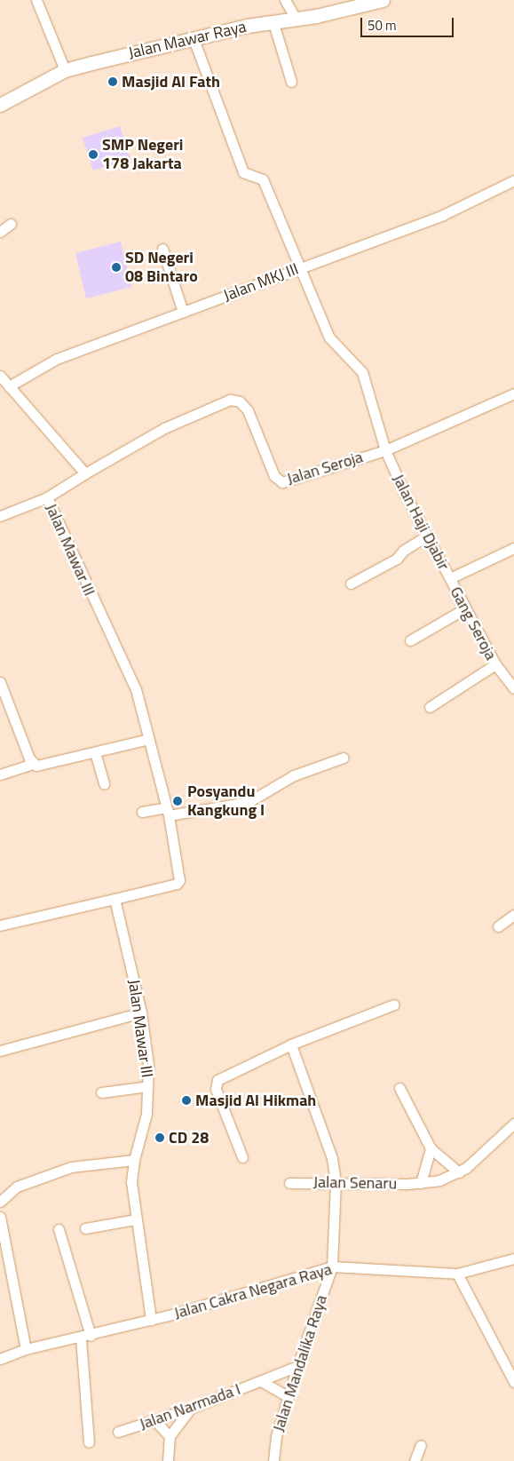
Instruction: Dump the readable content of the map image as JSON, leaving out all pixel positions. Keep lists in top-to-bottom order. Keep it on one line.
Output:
{"streets":{"street":["Jalan Mawar Raya","Jalan MKJ III","Jalan Seroja","Jalan Haji Djabir","Jalan Mawar III","Gang Seroja","Jalan Senaru","Jalan Cakra Negara Raya","Jalan Mandalika Raya","Jalan Narmada I"]},"crossings":[["Jalan Seroja","Jalan Haji Djabir"],["Jalan Seroja","Jalan Mawar III"],["Jalan Haji Djabir","Gang Seroja"],["Jalan Mawar III","Jalan Cakra Negara Raya"],["Jalan Senaru","Jalan Mandalika Raya"],["Jalan Cakra Negara Raya","Jalan Mandalika Raya"],["Jalan Mandalika Raya","Jalan Narmada I"]],"places":["Masjid Al Fath","SMP Negeri 178 Jakarta","SD Negeri 08 Bintaro","Posyandu Kangkung I","Masjid Al Hikmah","CD 28"],"scale_bar":"50 m"}
